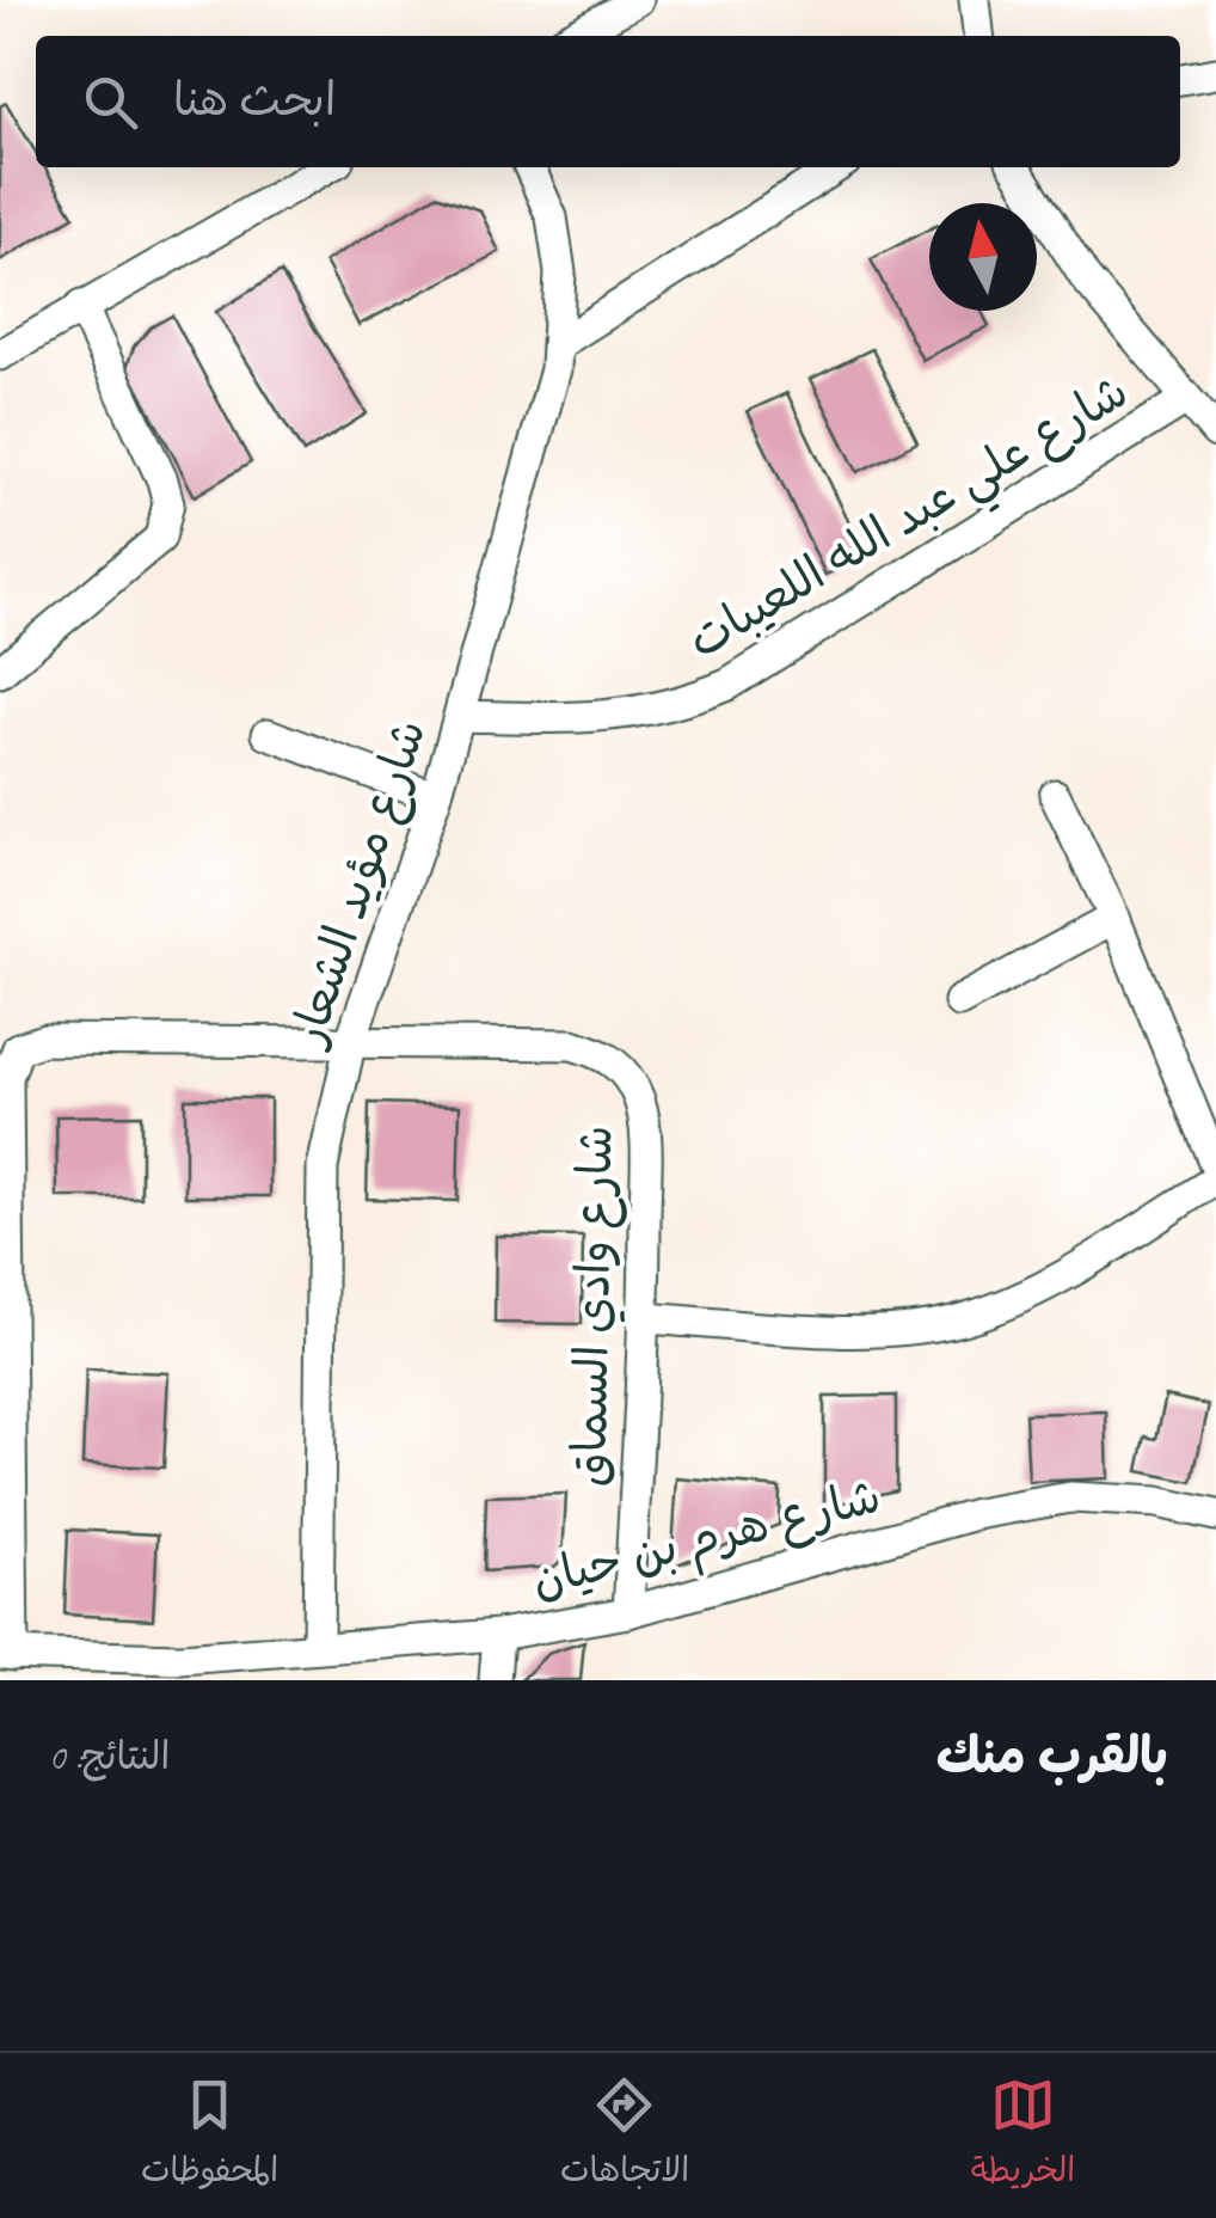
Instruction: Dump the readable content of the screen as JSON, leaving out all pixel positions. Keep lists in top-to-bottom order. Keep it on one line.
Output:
{"streets":{"street":["شارع علي عبد الله اللعيبات","شارع مؤيد الشعار","شارع وادي السماق","شارع هرم بن حيان"]},"crossings":[["شارع علي عبد الله اللعيبات","شارع مؤيد الشعار"],["شارع مؤيد الشعار","شارع وادي السماق"],["شارع مؤيد الشعار","شارع هرم بن حيان"],["شارع وادي السماق","شارع هرم بن حيان"]],"north":"top","page":{"search":"ابحث هنا","heading":["بالقرب منك","النتائج: 0"],"nav":["الخريطة","الاتجاهات","المحفوظات"]}}
